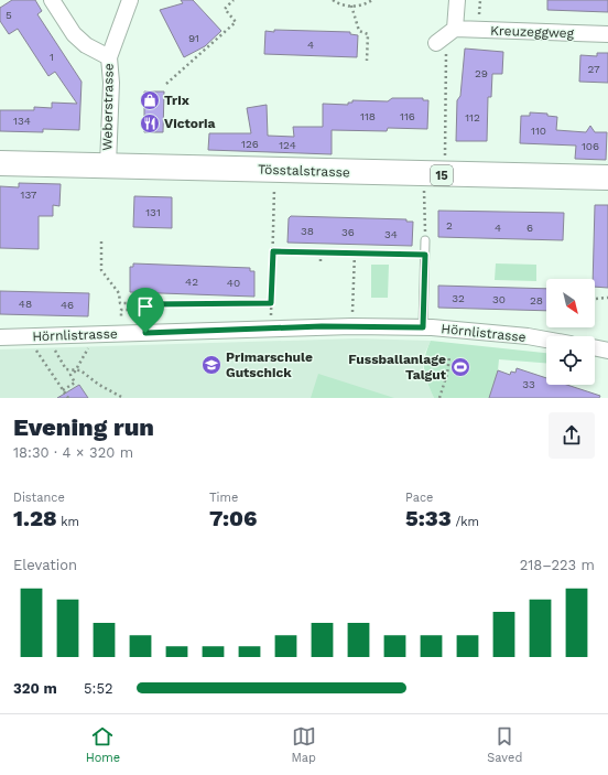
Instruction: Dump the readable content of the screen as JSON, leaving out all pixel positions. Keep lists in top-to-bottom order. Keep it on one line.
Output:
{"streets":{"main road":["Tösstalstrasse","15"],"street":["Kreuzeggweg","Weberstrasse","Hörnlistrasse"]},"crossings":[["Weberstrasse","Tösstalstrasse"]],"places":{"shop":["Trix"],"restaurant":["Victoria"],"school or university":["Primarschule Gutschick"],"sports":["Fussballanlage Talgut"]},"house_numbers":["5","91","4","1","27","29","118","116","112","134","110","126","124","106","137","131","2","4","6","38","36","34","42","40","32","30","28","48","46","33"],"north":"bottom right","page":{"heading":["Evening run","18:30 · 4 × 320 m"],"stats":[["Distance","1.28 km"],["Time","7:06"],["Pace","5:33 /km"]],"chart":["Elevation","218–223 m"],"list":[{"name":"320 m","note":"5:52"}],"tabs":["Home","Map","Saved"]}}
